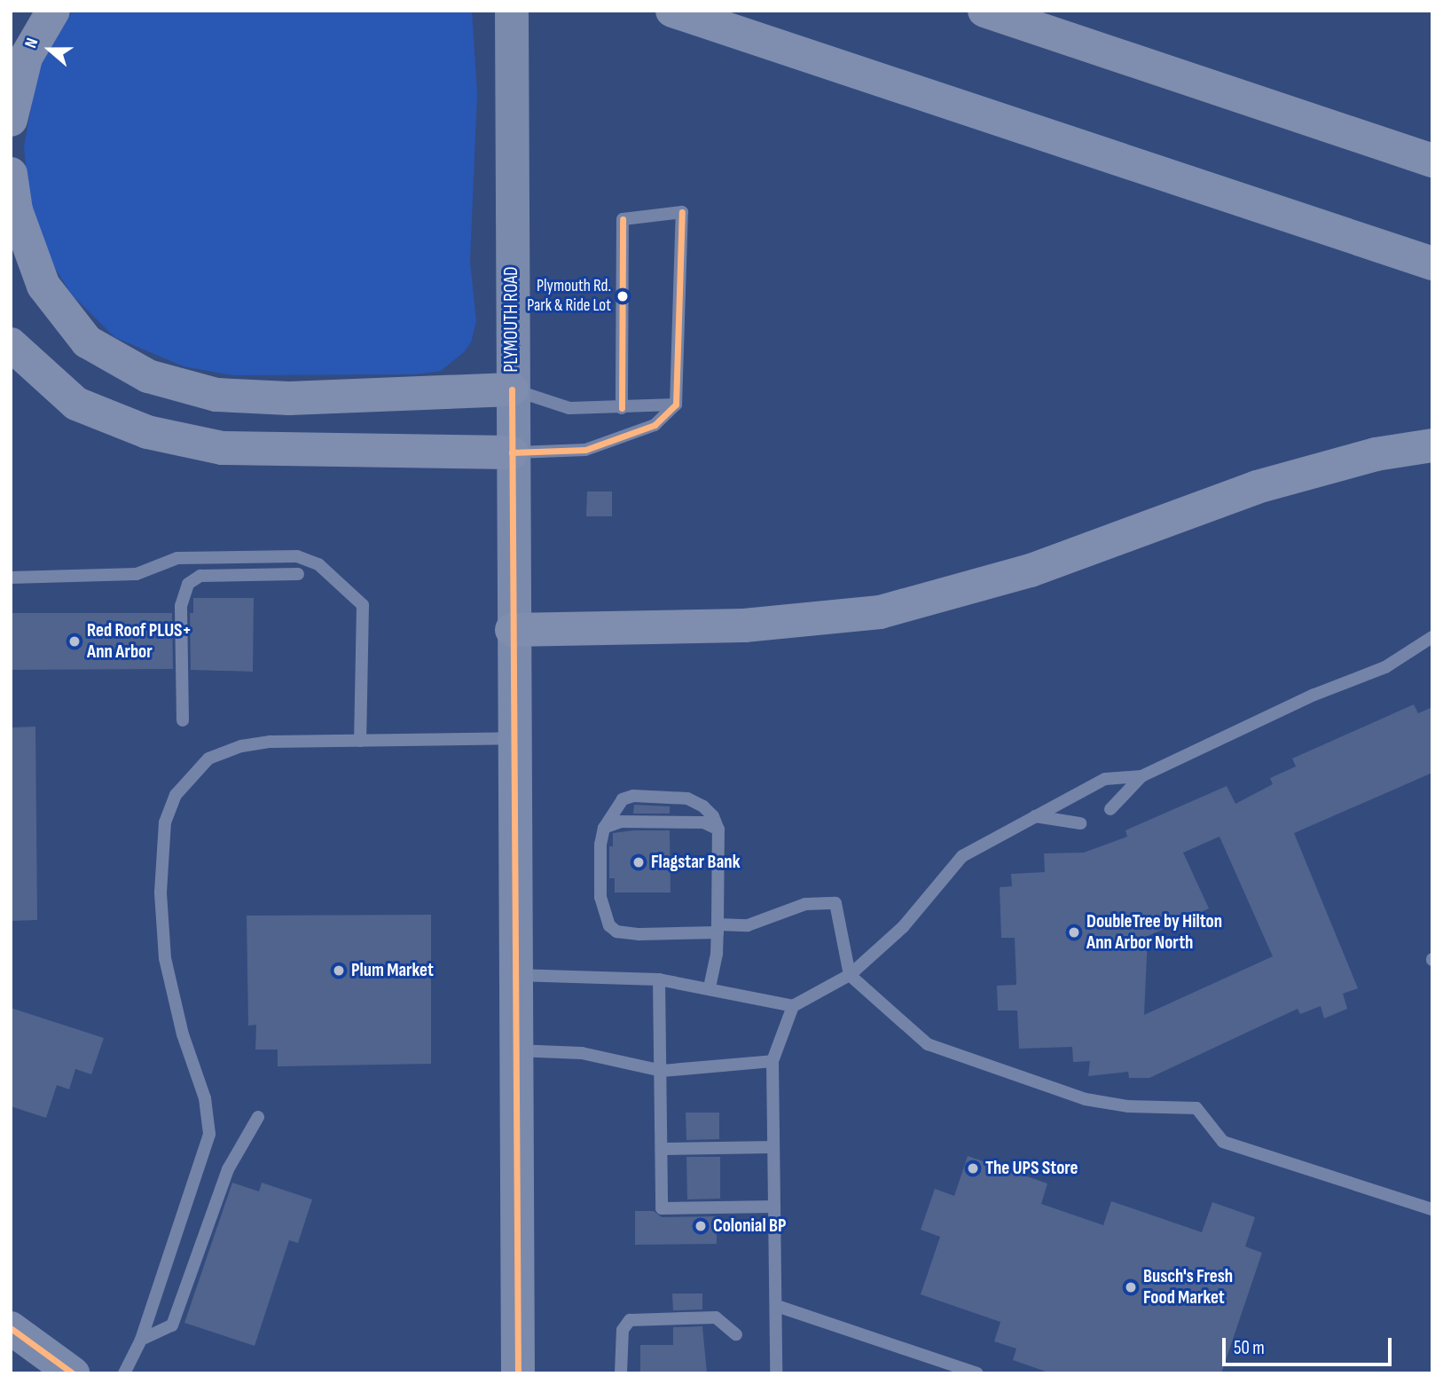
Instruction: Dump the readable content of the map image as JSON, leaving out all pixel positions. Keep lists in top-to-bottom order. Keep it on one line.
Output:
{"streets":{"main road":["PLYMOUTH ROAD"]},"places":["Plymouth Rd. Park & Ride Lot","Red Roof PLUS+ Ann Arbor","Flagstar Bank","DoubleTree by Hilton Ann Arbor North","Plum Market","The UPS Store","Colonial BP","Busch's Fresh Food Market"],"scale_bar":"50 m","north":"left"}
